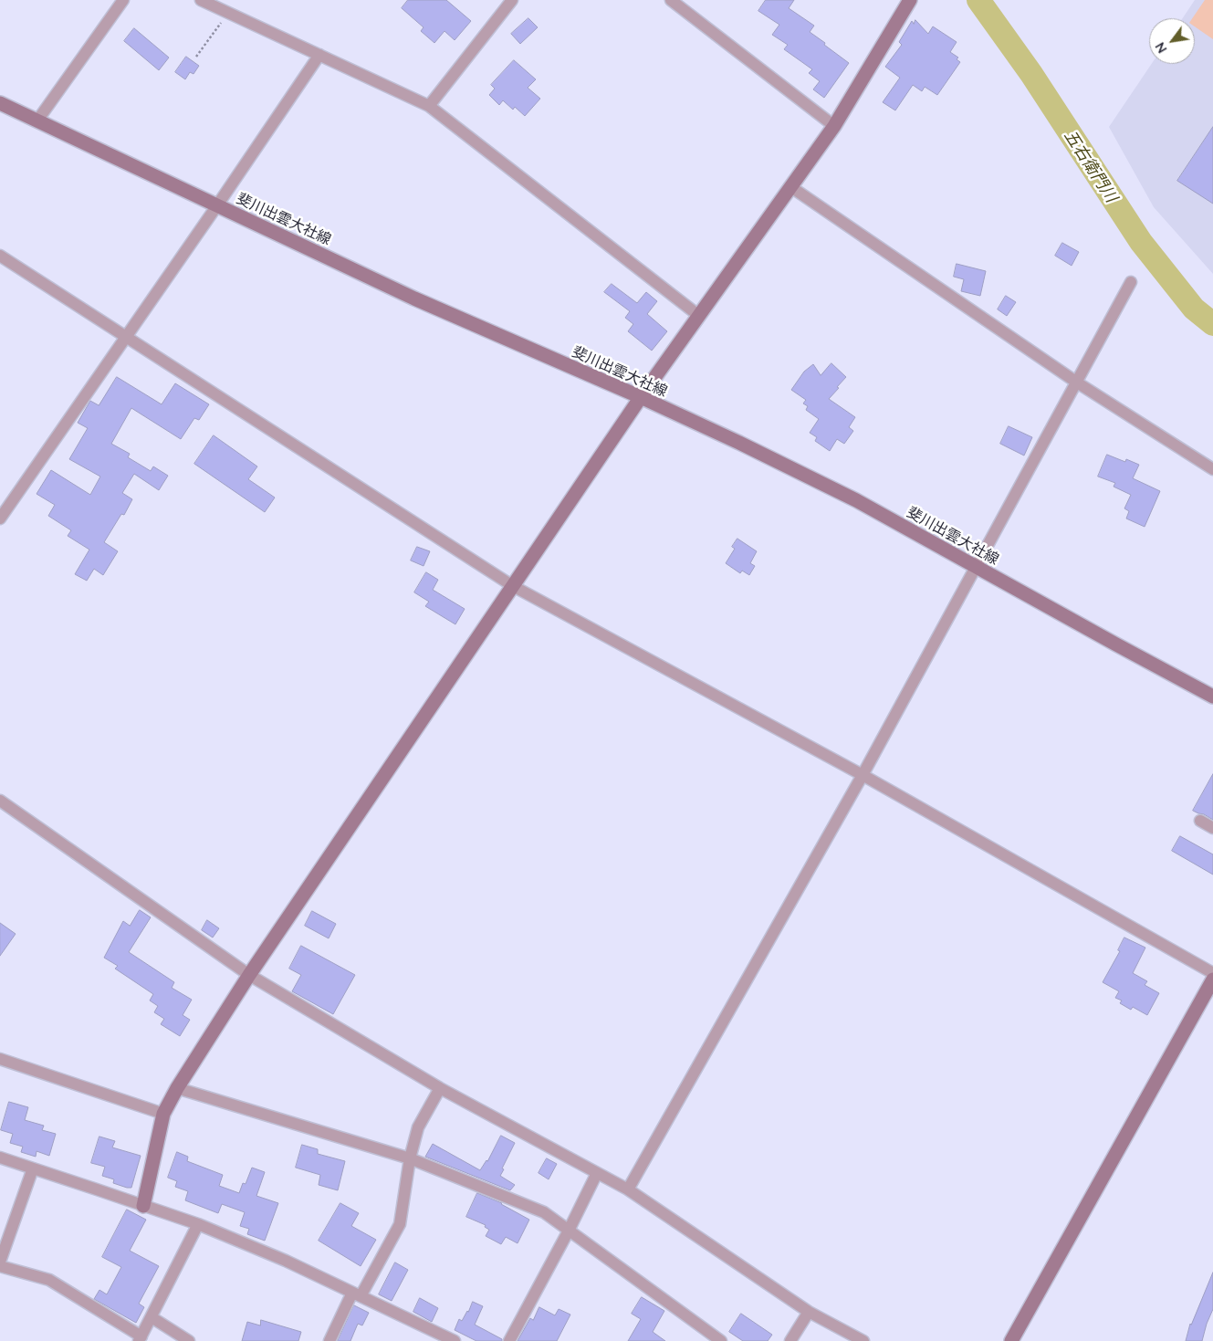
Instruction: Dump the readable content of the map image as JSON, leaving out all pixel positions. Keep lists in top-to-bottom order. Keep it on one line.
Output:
{"streets":{"street":["斐川出雲大社線"]},"water":["五右衛門川"],"north":"bottom left"}
